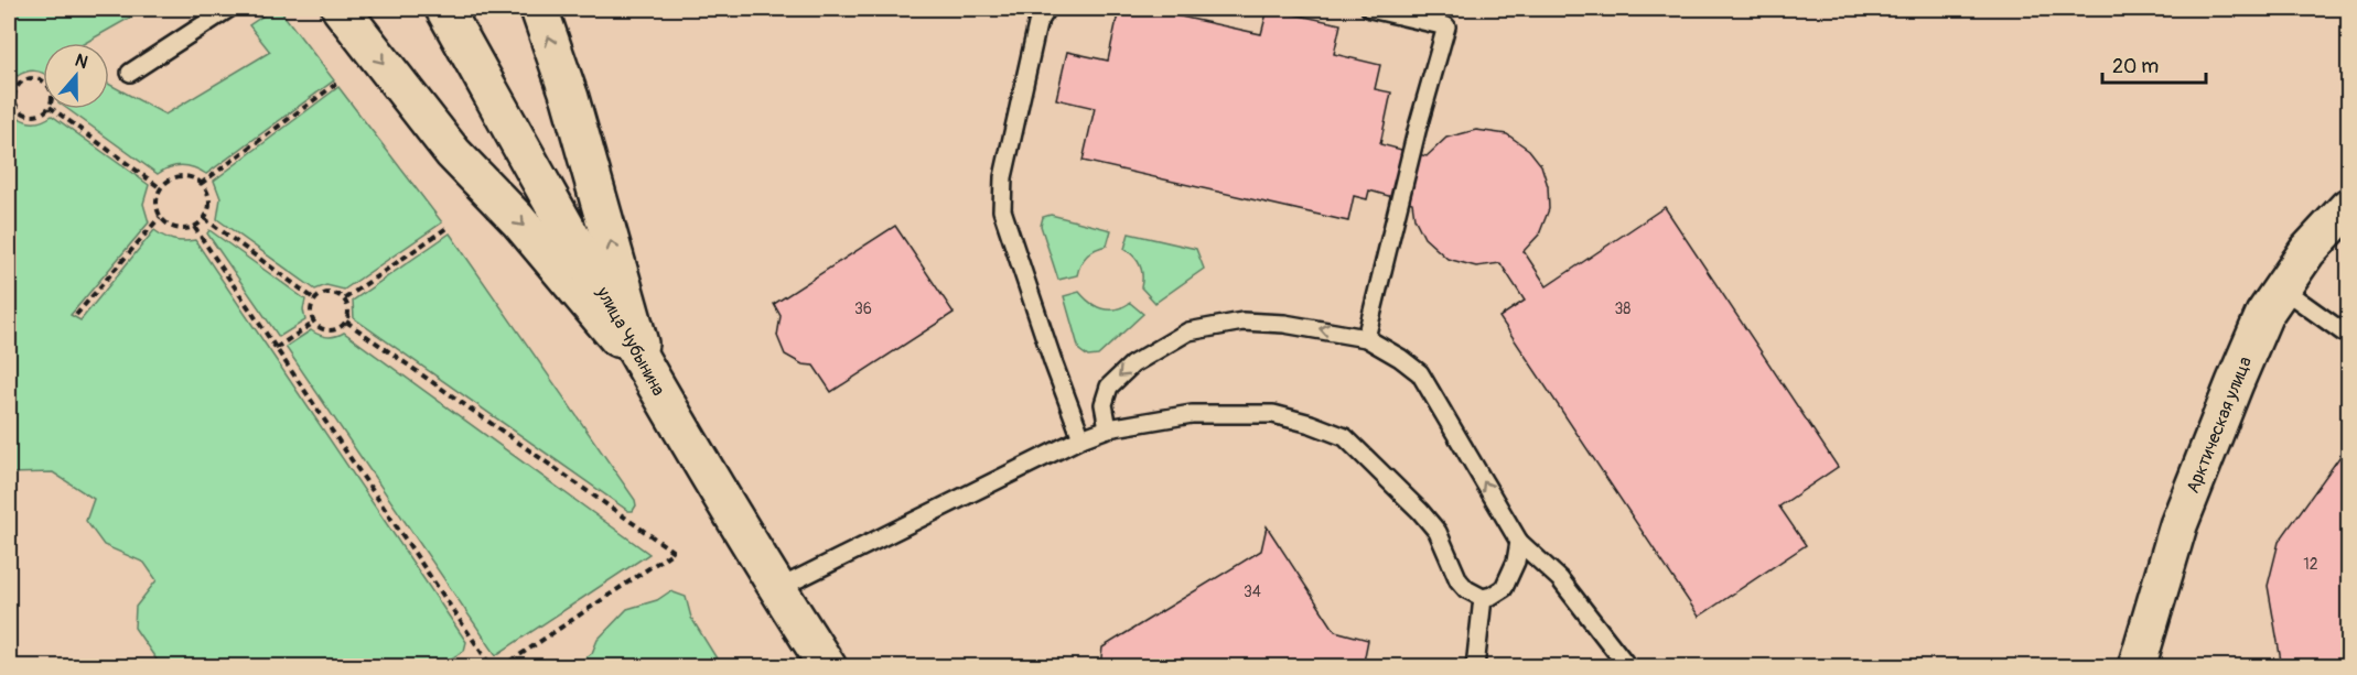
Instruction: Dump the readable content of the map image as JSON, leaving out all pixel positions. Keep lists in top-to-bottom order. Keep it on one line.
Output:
{"streets":{"street":["улица Чубынина","Арктическая улица"]},"house_numbers":["36","38","12","34"],"scale_bar":"20 m","north":"top"}
